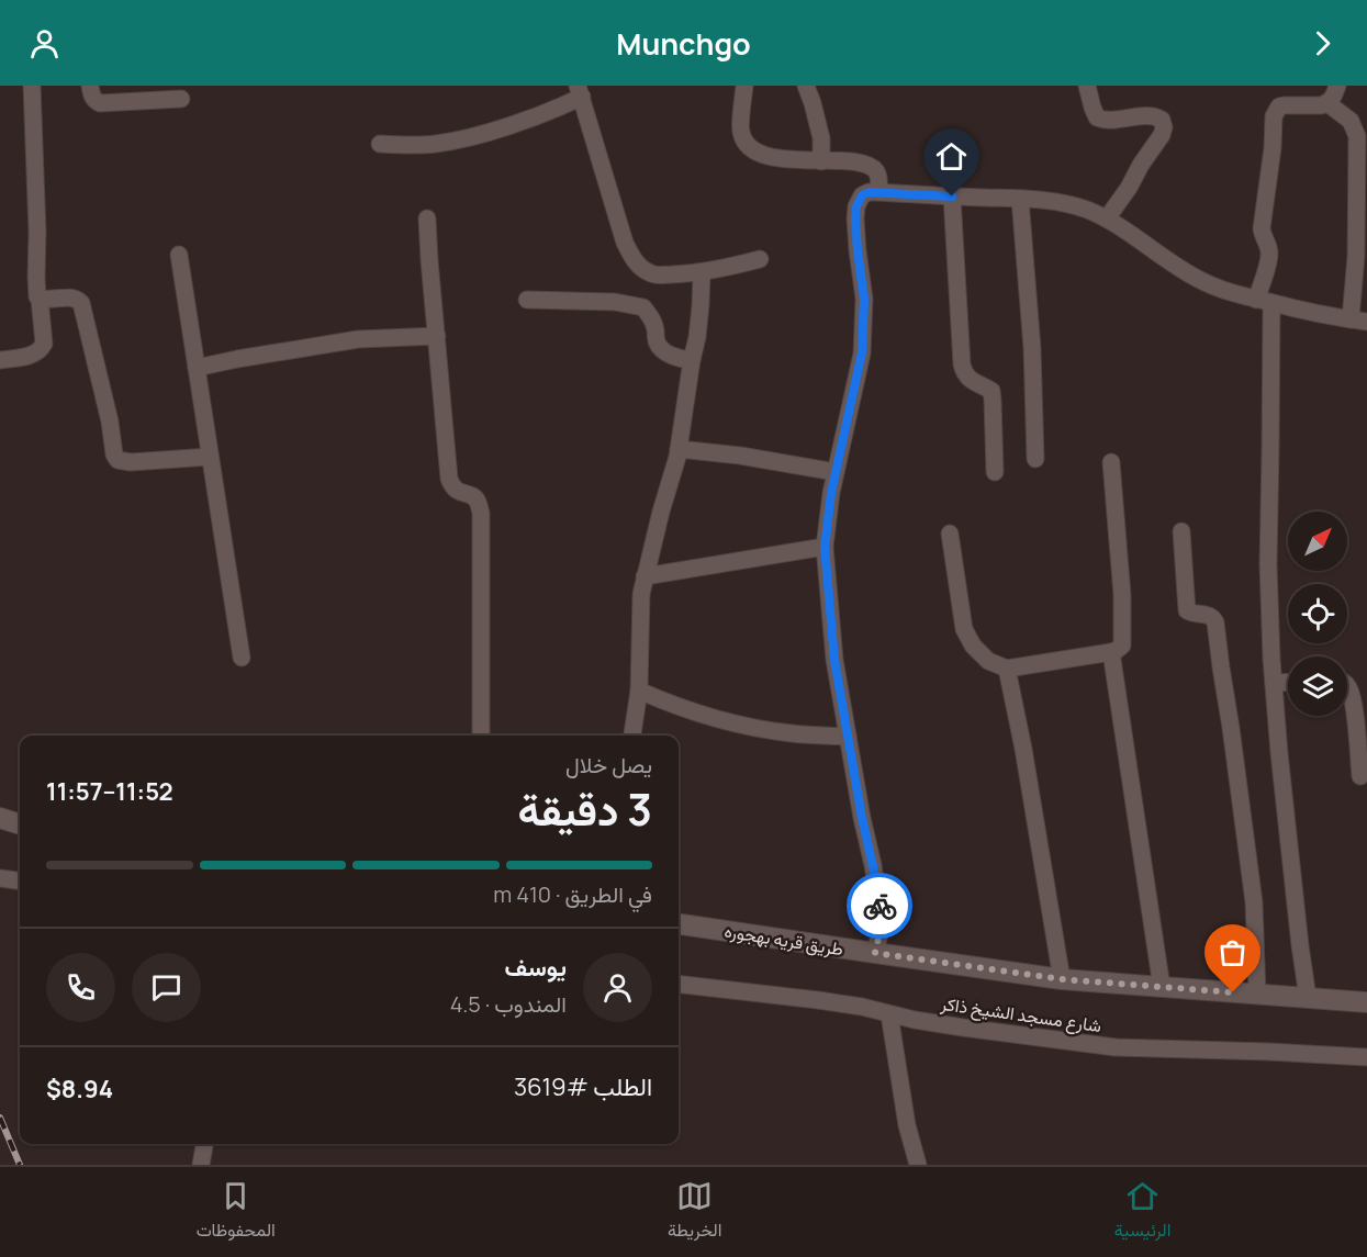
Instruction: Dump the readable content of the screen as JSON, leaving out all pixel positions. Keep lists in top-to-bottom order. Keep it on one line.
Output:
{"streets":{"street":["طريق قريه بهجوره","شارع مسجد الشيخ ذاكر"]},"north":"top right","page":{"header":"Munchgo","heading":["3 دقيقة","يصل خلال","11:52–11:57"],"panel":["يوسف","المندوب · 4.5","الطلب #3619","$8.94"],"bar":"في الطريق · 410 m","tabs":["الرئيسية","الخريطة","المحفوظات"]}}
